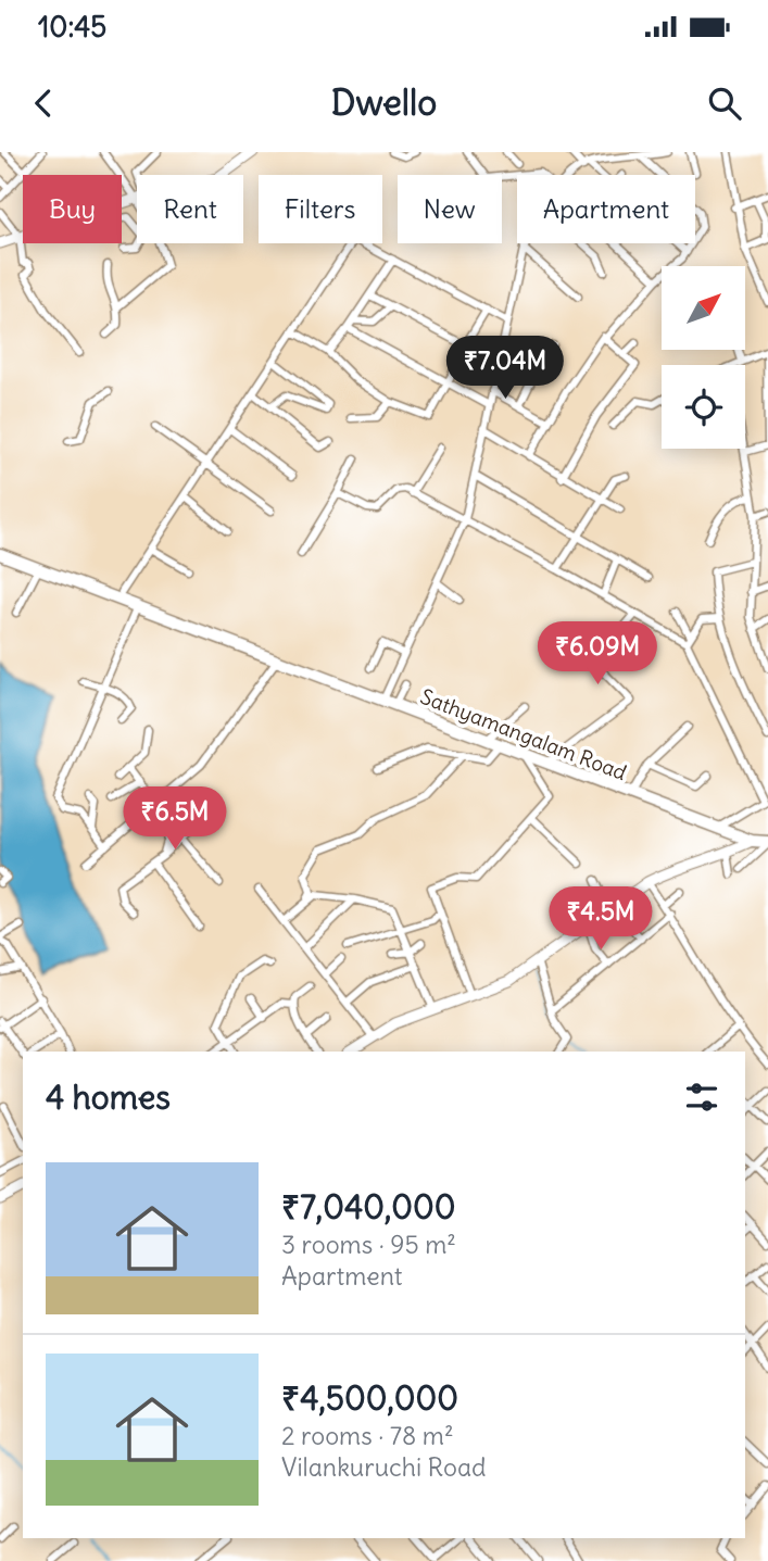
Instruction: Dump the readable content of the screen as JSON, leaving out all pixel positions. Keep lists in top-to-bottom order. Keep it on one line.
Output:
{"streets":{"highway":["Sathyamangalam Road"]},"north":"top right","page":{"status":"10:45","header":"Dwello","chip":["Buy","Rent","Filters","New","Apartment"],"price":["₹7.04M","₹6.09M","₹6.5M","₹4.5M"],"heading":"4 homes","list":[{"name":"₹7,040,000","note":"3 rooms · 95 m² · Apartment"},{"name":"₹4,500,000","note":"2 rooms · 78 m² · Vilankuruchi Road"}]}}
